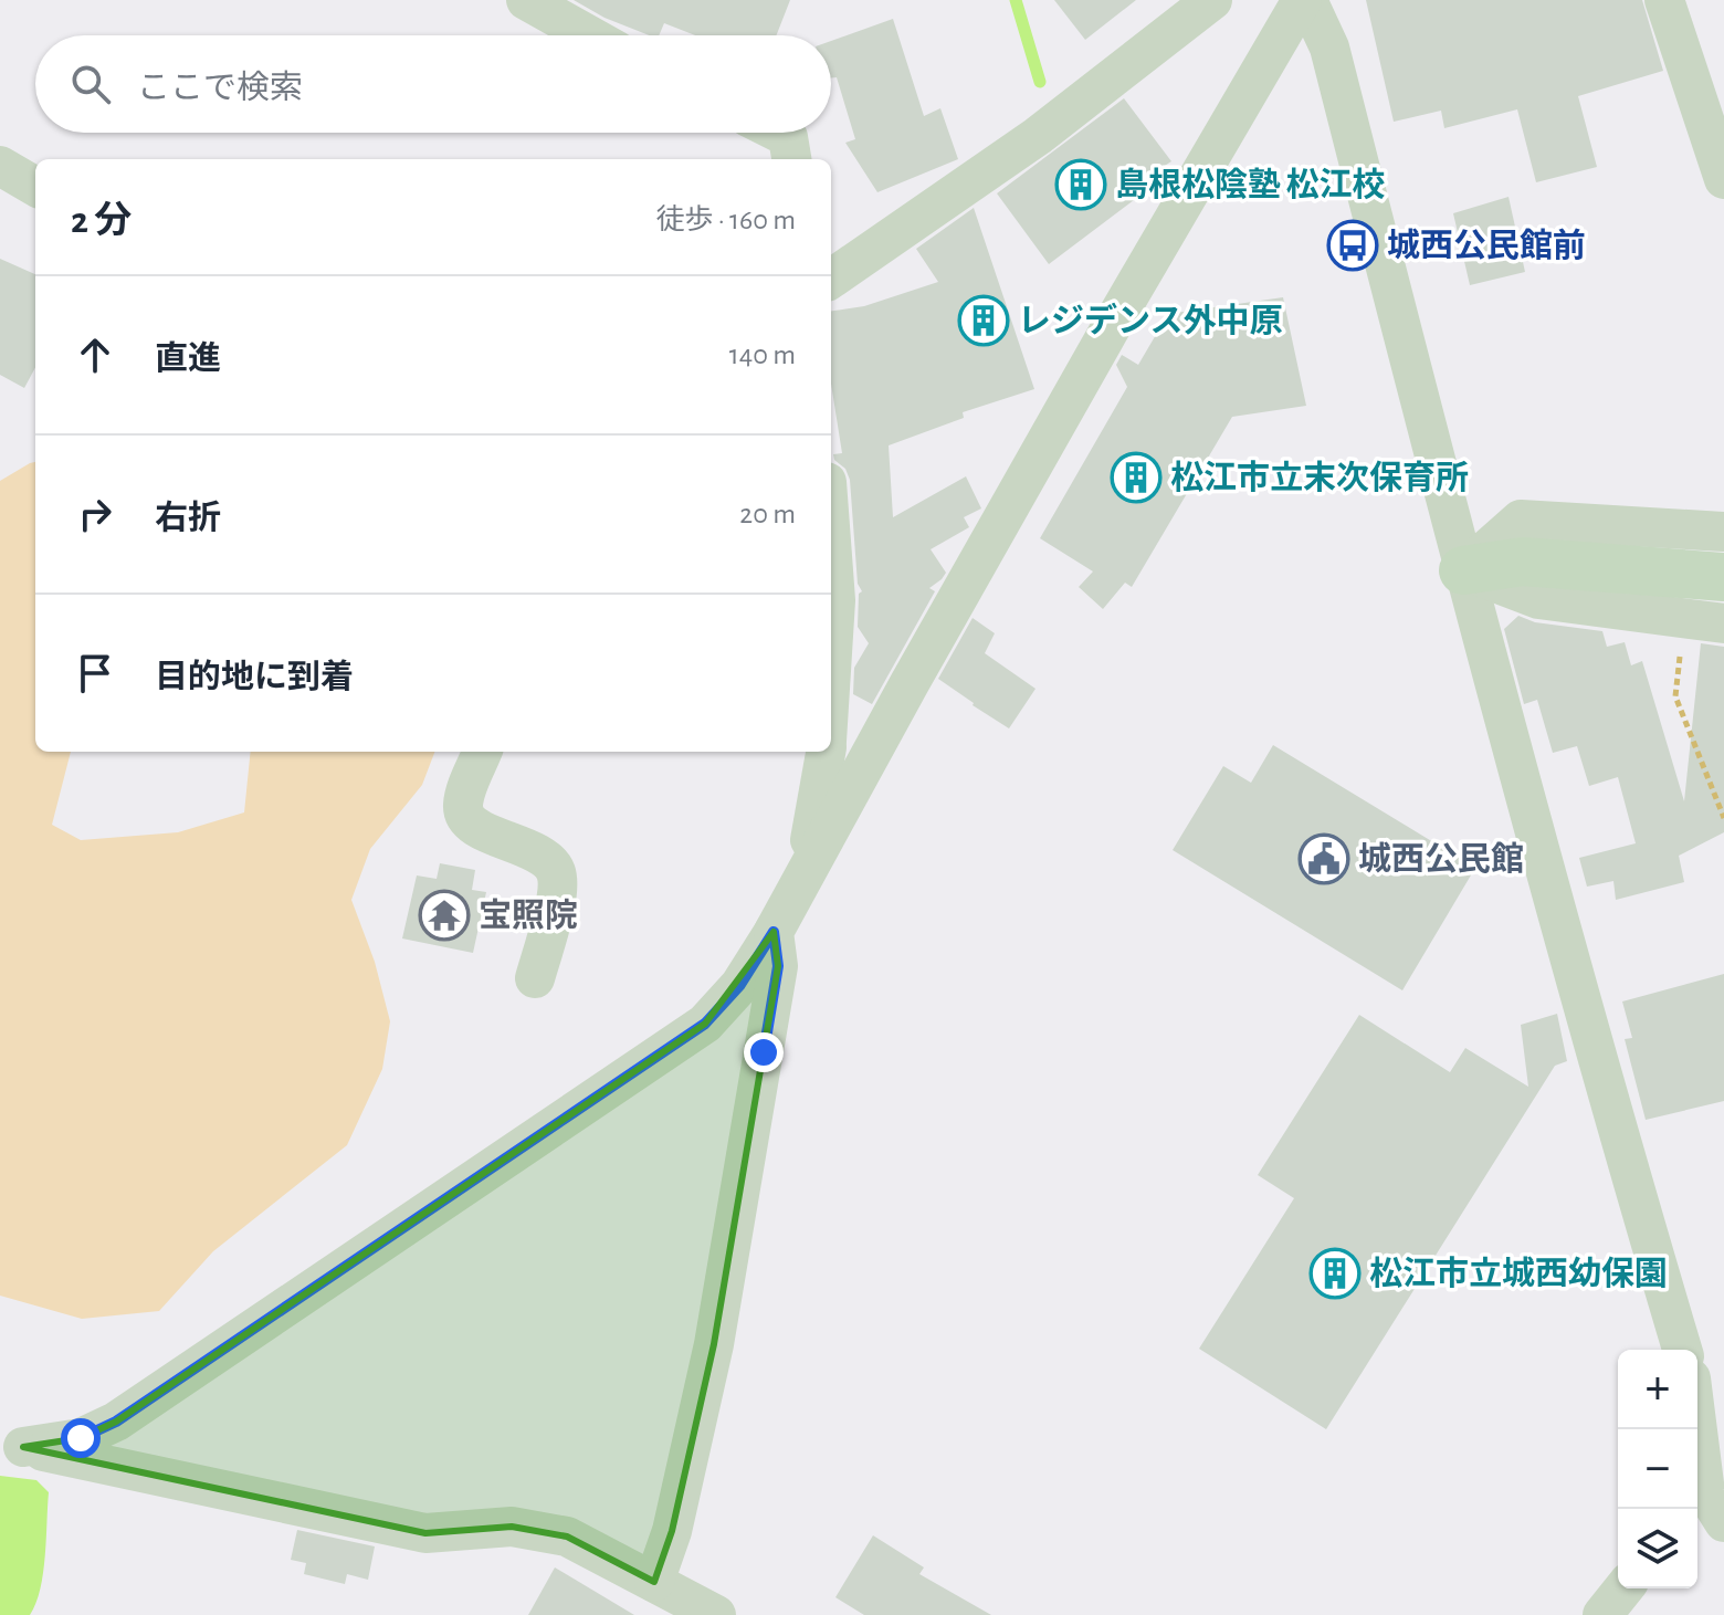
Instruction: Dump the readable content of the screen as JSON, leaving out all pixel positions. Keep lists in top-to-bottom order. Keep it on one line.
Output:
{"places":{"building":["島根松陰塾 松江校","レジデンス外中原","松江市立末次保育所","松江市立城西幼保園"],"bus stop":["城西公民館前"],"public building":["城西公民館"],"temple":["宝照院"]},"page":{"search":"ここで検索","heading":["2 分","徒歩 · 160 m"],"list":[["直進","140 m"],["右折","20 m"],"目的地に到着"],"map_buttons":["+","−"]}}
